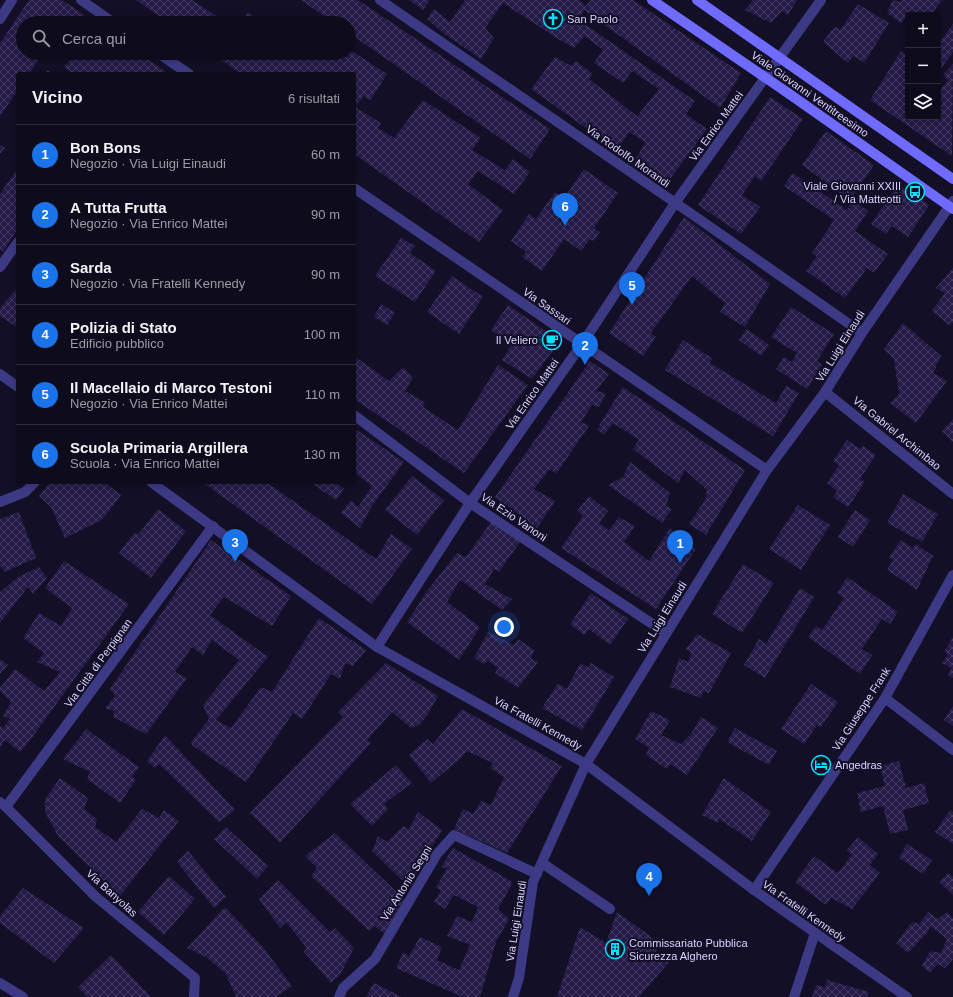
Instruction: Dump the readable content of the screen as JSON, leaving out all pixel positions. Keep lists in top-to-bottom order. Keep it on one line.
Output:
{"streets":{"main road":["Viale Giovanni Ventitreesimo"],"street":["Via Enrico Mattei","Via Rodolfo Morandi","Via Sassari","Via Luigi Einaudi","Via Gabriel Archimbao","Via Ezio Vanoni","Via Città di Perpignan","Via Giuseppe Frank","Via Fratelli Kennedy","Via Antonio Segni","Via Banyolas"]},"crossings":[["Viale Giovanni Ventitreesimo","Via Enrico Mattei"],["Viale Giovanni Ventitreesimo","Via Luigi Einaudi"],["Via Enrico Mattei","Via Rodolfo Morandi"],["Via Enrico Mattei","Via Sassari"],["Via Enrico Mattei","Via Ezio Vanoni"],["Via Enrico Mattei","Via Fratelli Kennedy"],["Via Rodolfo Morandi","Via Luigi Einaudi"],["Via Sassari","Via Luigi Einaudi"],["Via Luigi Einaudi","Via Gabriel Archimbao"],["Via Luigi Einaudi","Via Ezio Vanoni"],["Via Luigi Einaudi","Via Fratelli Kennedy"],["Via Luigi Einaudi","Via Antonio Segni"],["Via Città di Perpignan","Via Fratelli Kennedy"],["Via Città di Perpignan","Via Banyolas"],["Via Giuseppe Frank","Via Fratelli Kennedy"]],"places":{"church":["San Paolo"],"bus stop":["Viale Giovanni XXIII / Via Matteotti"],"cafe":["Il Veliero"],"hotel":["Angedras"],"building":["Commissariato Pubblica Sicurezza Alghero"]},"page":{"map_buttons":["+","−"],"search":"Cerca qui","heading":["Vicino","6 risultati"],"list":[{"mark":"1","name":"Bon Bons","note":"Negozio · Via Luigi Einaudi","value":"60 m"},{"mark":"2","name":"A Tutta Frutta","note":"Negozio · Via Enrico Mattei","value":"90 m"},{"mark":"3","name":"Sarda","note":"Negozio · Via Fratelli Kennedy","value":"90 m"},{"mark":"4","name":"Polizia di Stato","note":"Edificio pubblico","value":"100 m"},{"mark":"5","name":"Il Macellaio di Marco Testoni","note":"Negozio · Via Enrico Mattei","value":"110 m"},{"mark":"6","name":"Scuola Primaria Argillera","note":"Scuola · Via Enrico Mattei","value":"130 m"}],"pins":["6","5","2","3","1","4"]}}
